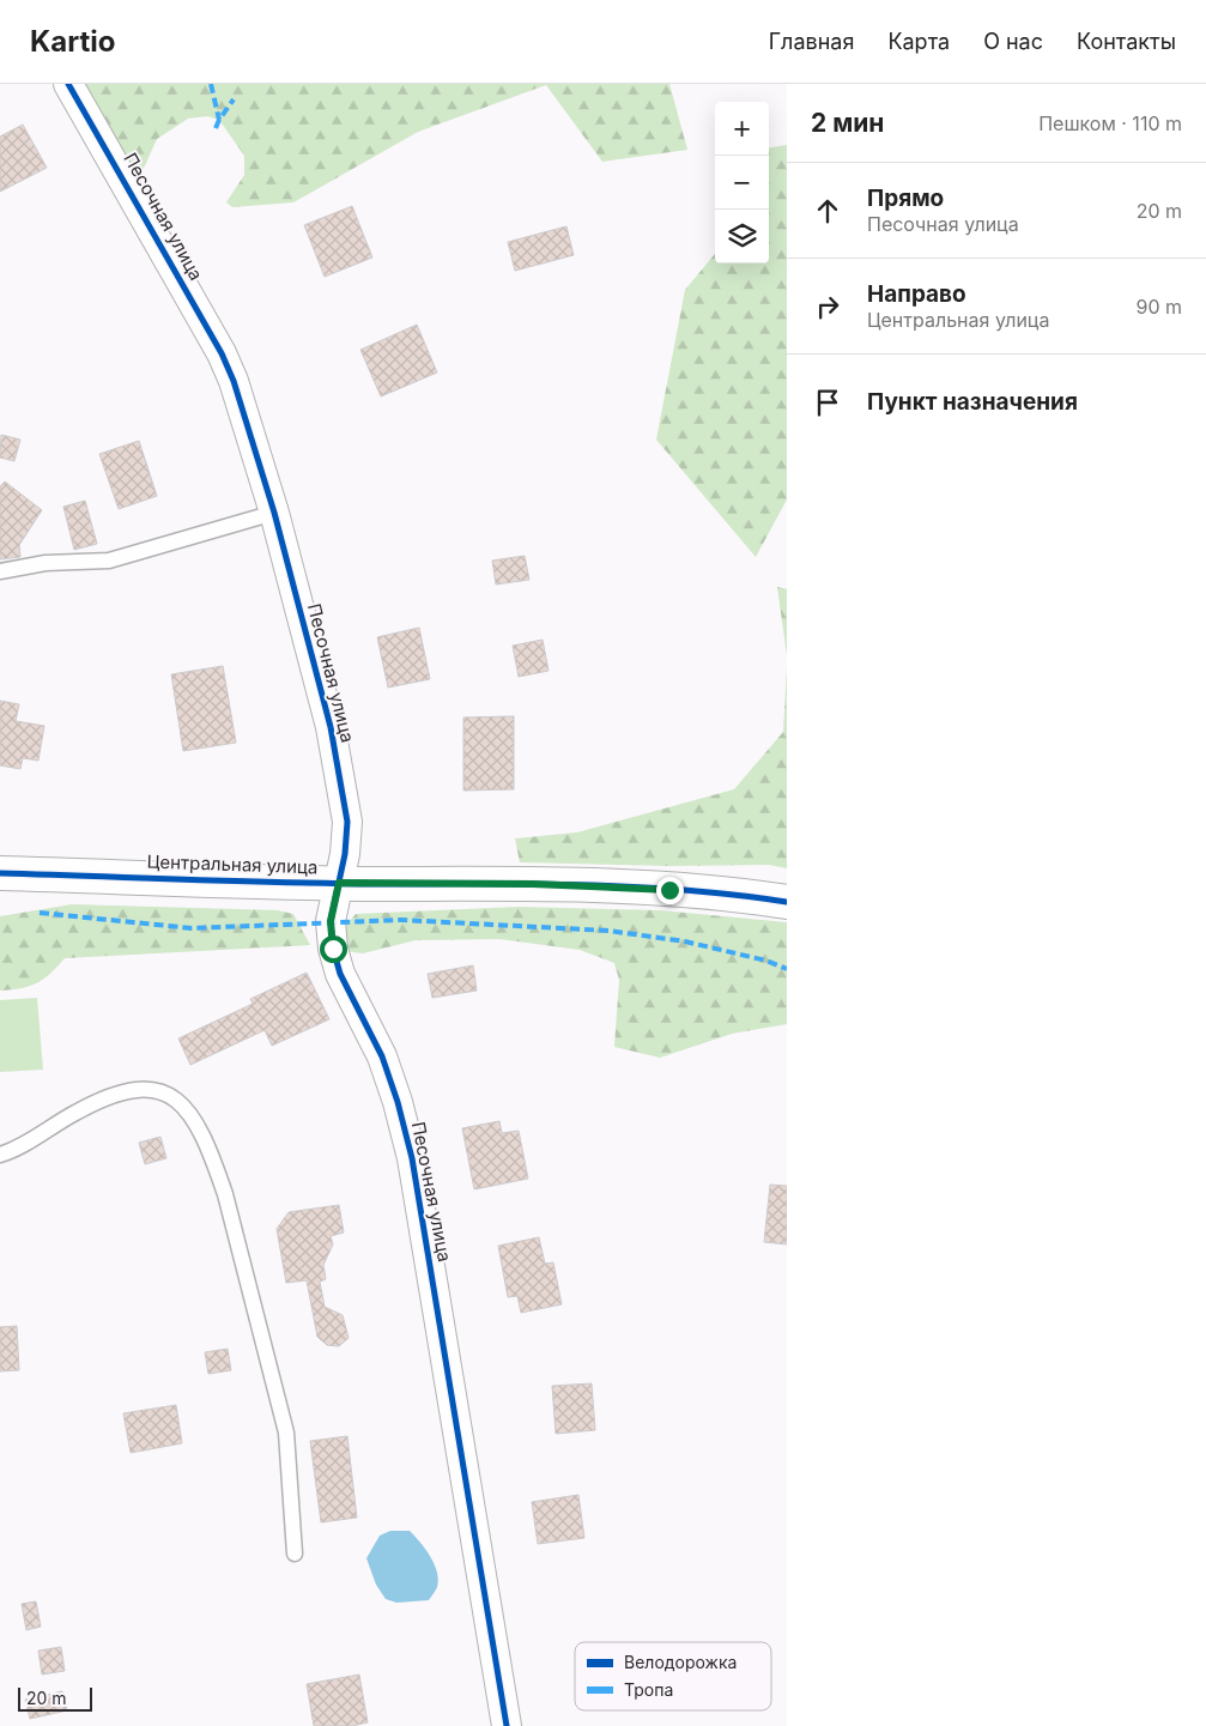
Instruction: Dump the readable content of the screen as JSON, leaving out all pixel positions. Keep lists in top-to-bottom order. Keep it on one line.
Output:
{"streets":{"street":["Песочная улица","Центральная улица"]},"crossings":[["Песочная улица","Центральная улица"]],"legend":["Велодорожка","Тропа"],"scale_bar":"20 m","page":{"header":"Kartio","nav":["Главная","Карта","О нас","Контакты"],"heading":["2 мин","Пешком · 110 m"],"map_buttons":["+","−"],"list":[["Прямо","Песочная улица","20 m"],["Направо","Центральная улица","90 m"],"Пункт назначения"],"scale":"20 m"}}
